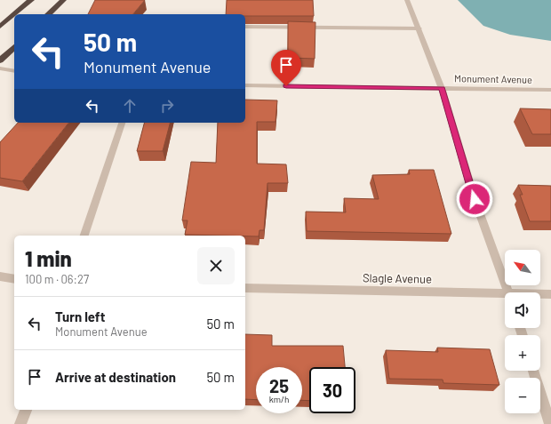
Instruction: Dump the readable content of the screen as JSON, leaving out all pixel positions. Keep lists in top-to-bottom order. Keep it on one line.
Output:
{"streets":{"street":["Monument Avenue","Slagle Avenue"]},"north":"top left","page":{"turn":["50 m","Monument Avenue"],"heading":["1 min","100 m · 06:27"],"map_buttons":["+","−"],"list":[{"name":"Turn left","note":"Monument Avenue","value":"50 m"},{"name":"Arrive at destination","value":"50 m"}],"speed":"25 km/h","limit":"30"}}
